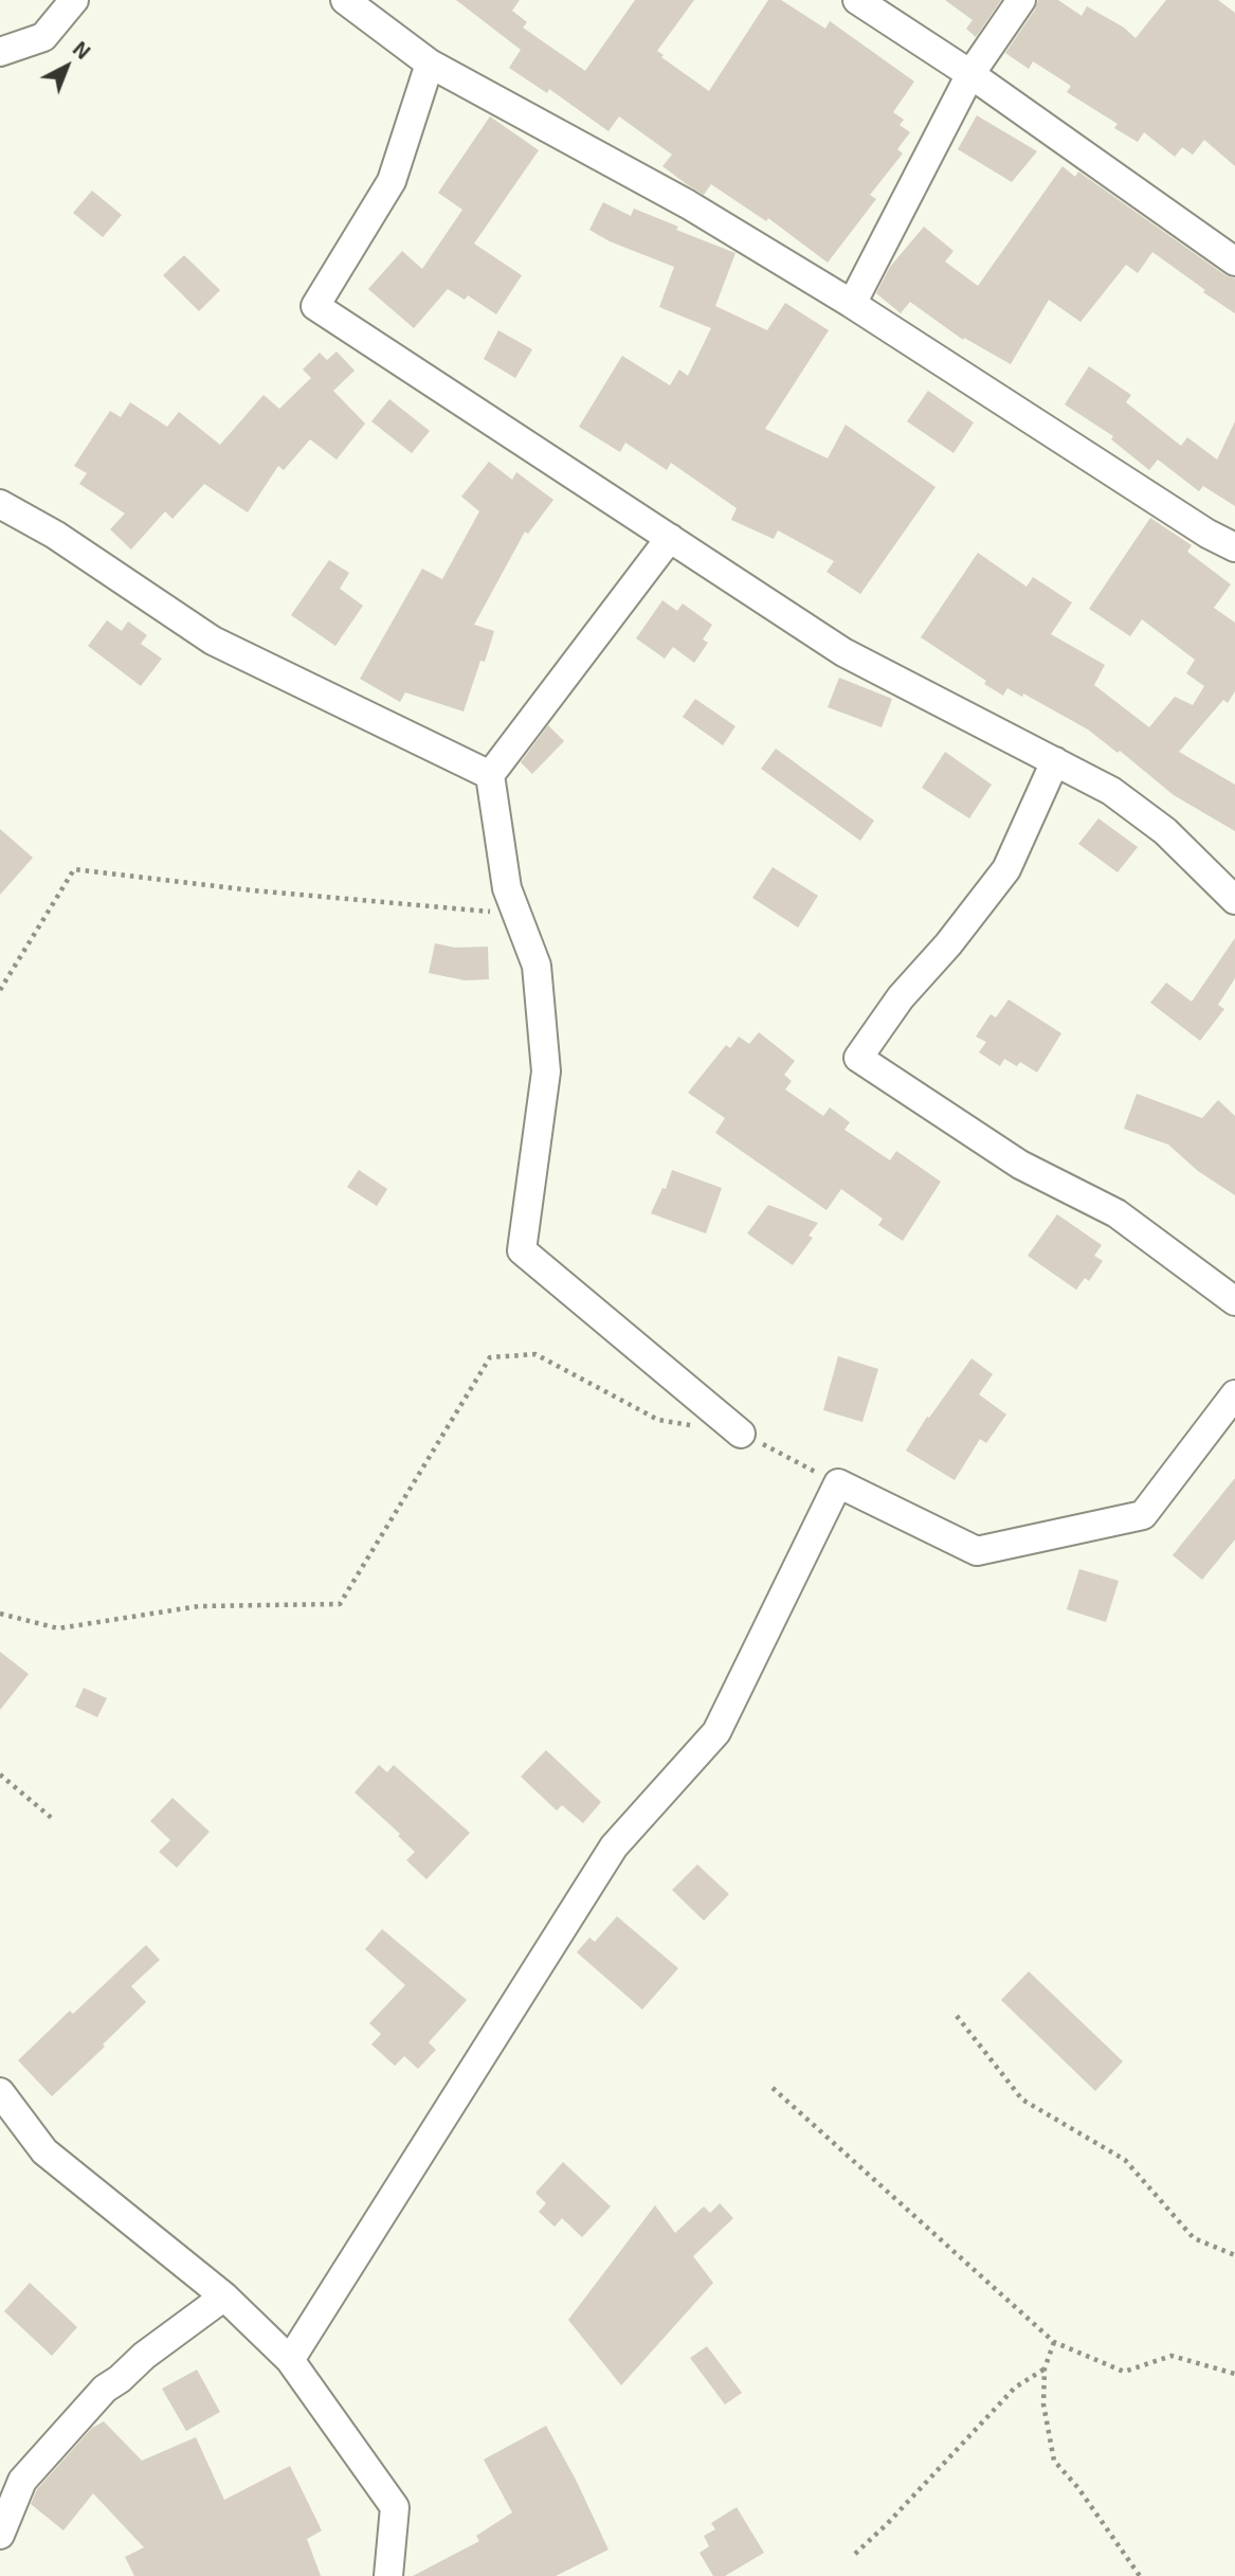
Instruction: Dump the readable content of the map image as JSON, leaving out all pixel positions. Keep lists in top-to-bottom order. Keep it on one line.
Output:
{"north":"top right"}
